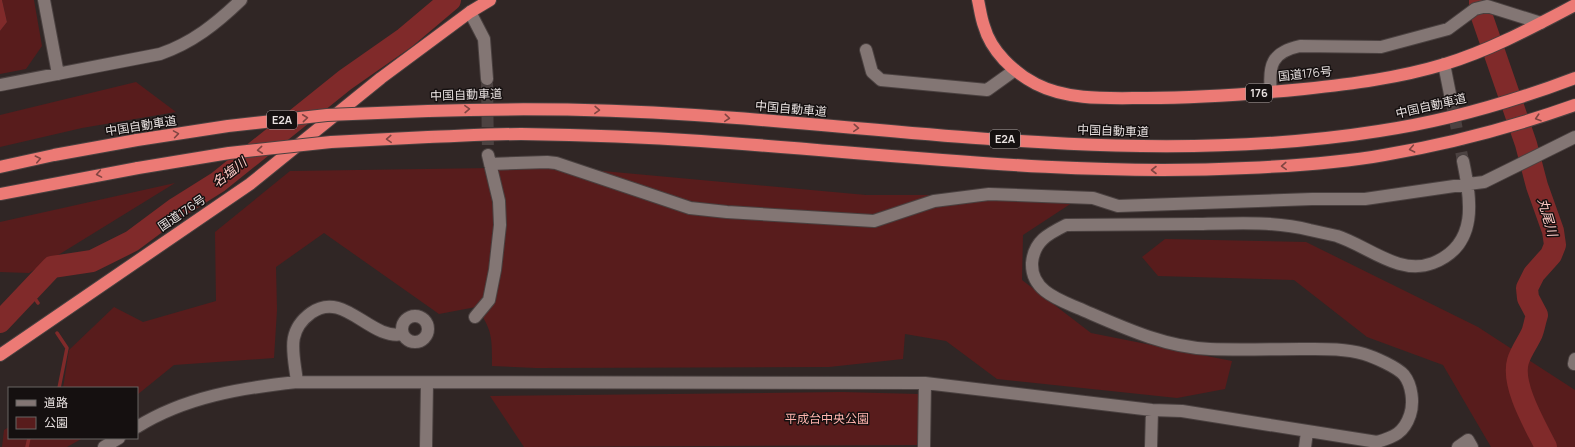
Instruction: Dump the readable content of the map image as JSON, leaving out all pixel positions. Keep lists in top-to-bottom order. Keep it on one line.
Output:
{"streets":{"highway":["国道176号","176","中国自動車道","E2A"]},"water":["名塩川","丸尾川"],"parks":["平成台中央公園"],"legend":["道路","公園"]}
